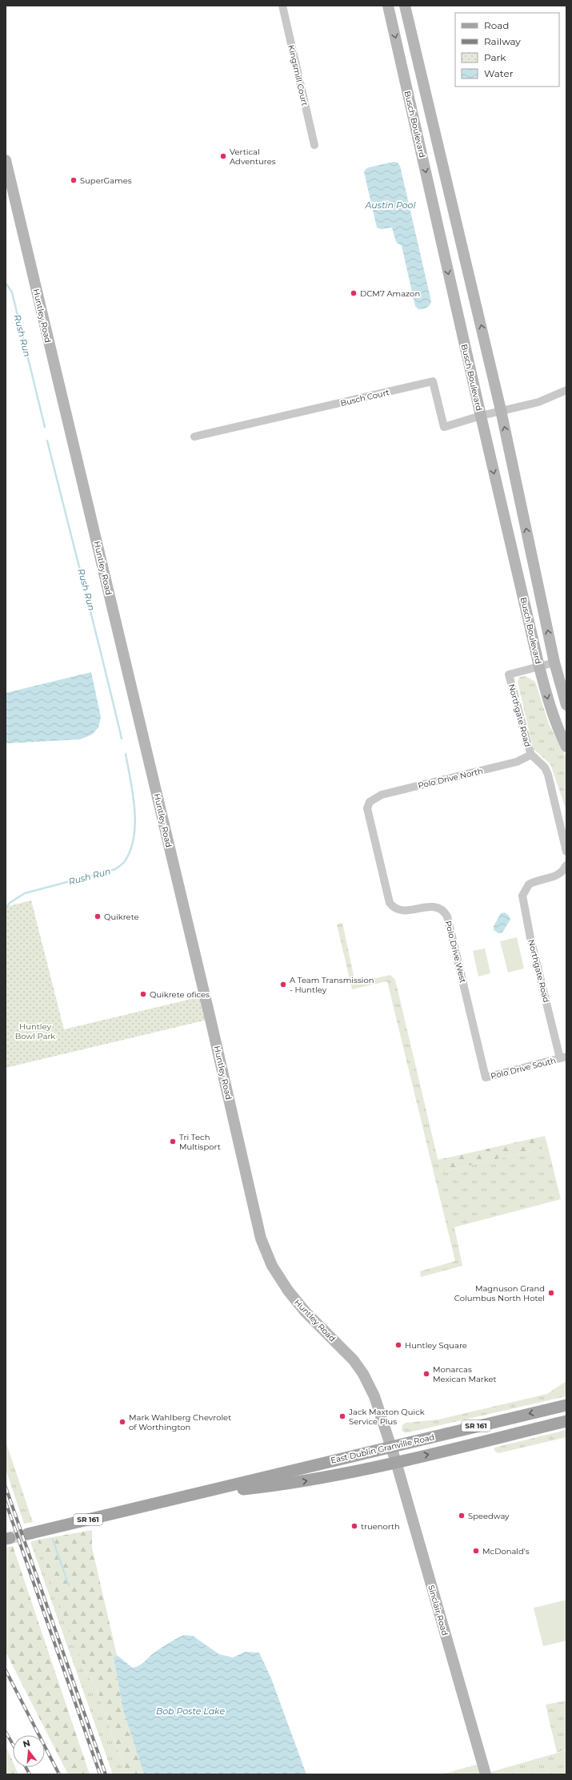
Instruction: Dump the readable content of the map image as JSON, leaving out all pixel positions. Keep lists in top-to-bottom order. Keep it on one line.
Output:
{"streets":{"main road":["Busch Boulevard","Huntley Road","SR 161","East Dublin Granville Road","Sinclair Road"],"street":["Kingsmill Court","Busch Court","Northgate Road","Polo Drive North","Polo Drive West","Polo Drive South"]},"crossings":[["Busch Boulevard","Busch Court"],["Busch Boulevard","Northgate Road"],["Huntley Road","East Dublin Granville Road"],["Huntley Road","Sinclair Road"],["Northgate Road","Polo Drive North"],["Northgate Road","Polo Drive South"],["Polo Drive North","Polo Drive West"],["Polo Drive West","Polo Drive South"],["East Dublin Granville Road","Sinclair Road"]],"water":["Austin Pool","Rush Run","Bob Poste Lake"],"parks":["Huntley Bowl Park"],"places":["Vertical Adventures","SuperGames","DCM7 Amazon","Quikrete","A Team Transmission - Huntley","Quikrete ofices","Tri Tech Multisport","Magnuson Grand Columbus North Hotel","Huntley Square","Monarcas Mexican Market","Jack Maxton Quick Service Plus","Mark Wahlberg Chevrolet of Worthington","Speedway","truenorth","McDonald's"],"legend":["Road","Railway","Park","Water"],"north":"top"}
